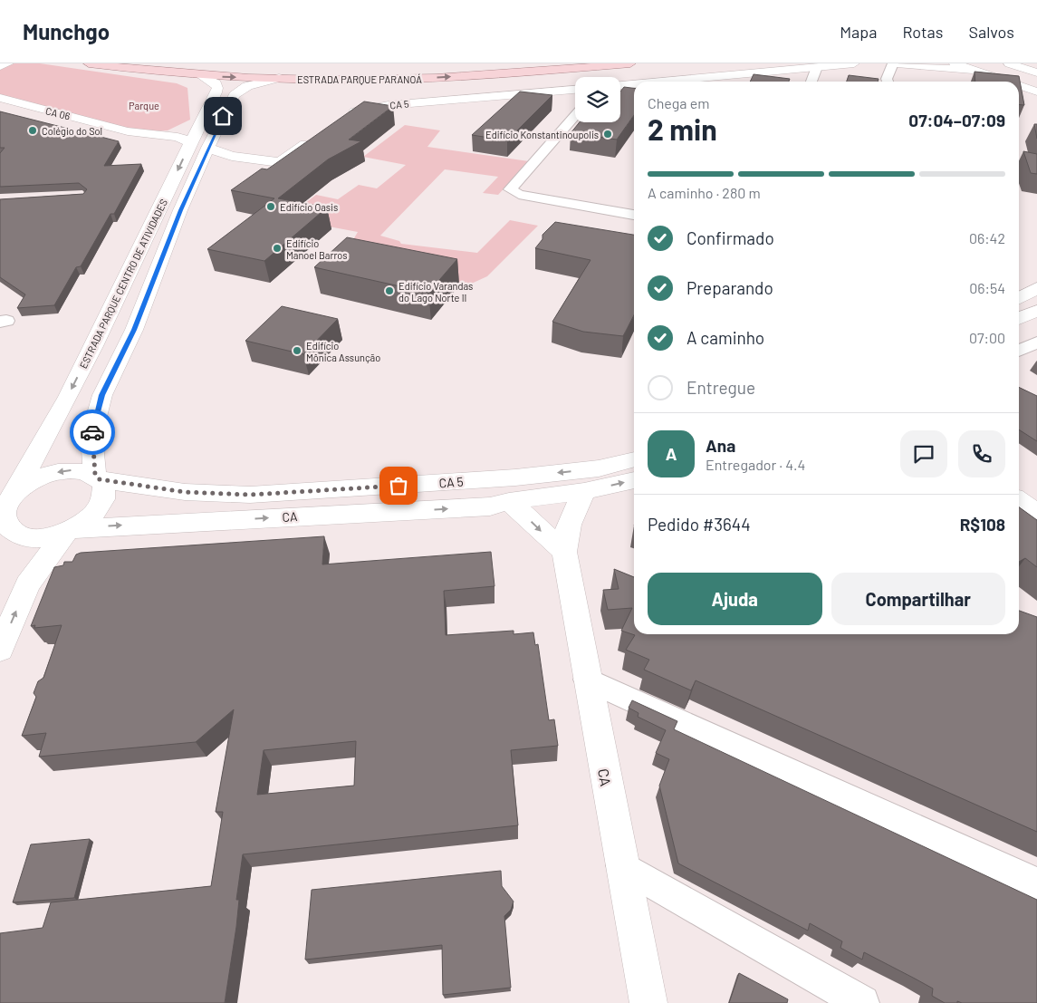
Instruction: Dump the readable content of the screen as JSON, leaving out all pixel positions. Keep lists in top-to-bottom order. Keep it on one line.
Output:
{"streets":{"main road":["ESTRADA PARQUE PARANOÁ"],"street":["CA 5","CA 06","ESTRADA PARQUE CENTRO DE ATIVIDADES","CA"]},"crossings":[["ESTRADA PARQUE PARANOÁ","ESTRADA PARQUE CENTRO DE ATIVIDADES"],["CA 5","ESTRADA PARQUE CENTRO DE ATIVIDADES"],["CA 06","ESTRADA PARQUE CENTRO DE ATIVIDADES"],["ESTRADA PARQUE CENTRO DE ATIVIDADES","CA"]],"one_way":["ESTRADA PARQUE PARANOÁ","CA 5","CA"],"parks":["Parque"],"places":["Colégio do Sol","Edifício Konstantinoupolis","Edifício Oasis","Edifício Manoel Barros","Edifício Varandas do Lago Norte II","Edifício Mônica Assunção"],"page":{"header":"Munchgo","nav":["Mapa","Rotas","Salvos"],"heading":["2 min","Chega em","07:04–07:09"],"panel":["Ana","Entregador · 4.4","Pedido #3644","R$108"],"bar":"A caminho · 280 m","list":[["Confirmado","06:42"],["Preparando","06:54"],["A caminho","07:00"],"Entregue"],"round":"A","buttons":["Ajuda","Compartilhar"]}}
